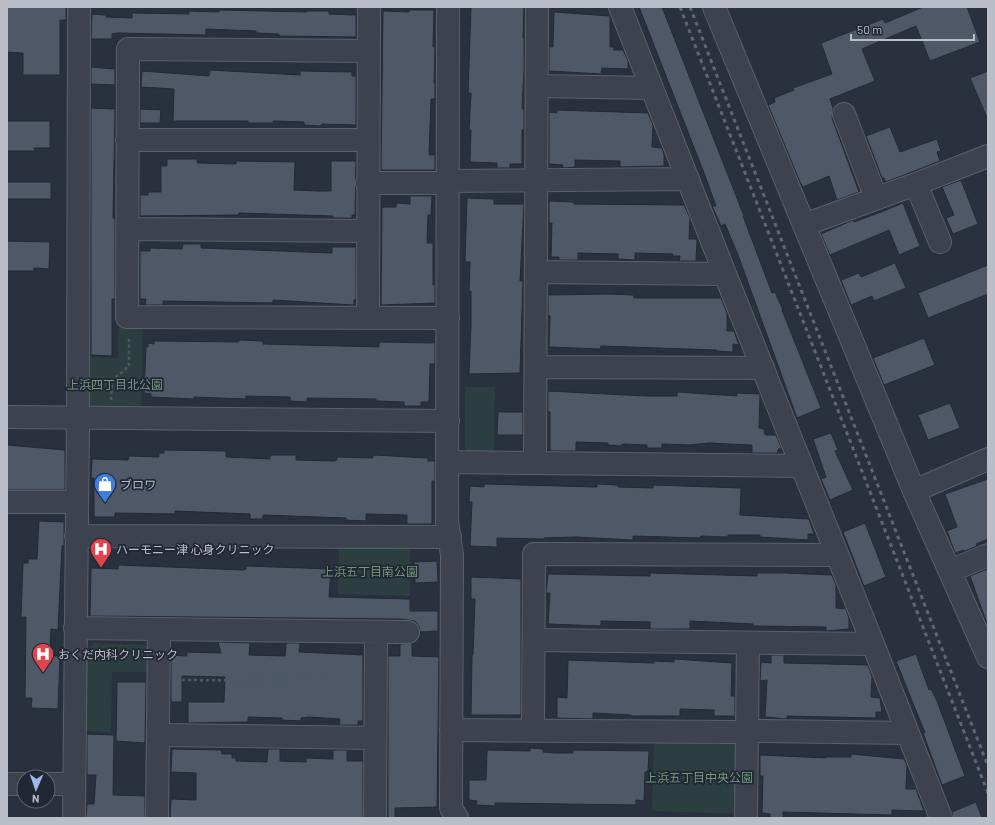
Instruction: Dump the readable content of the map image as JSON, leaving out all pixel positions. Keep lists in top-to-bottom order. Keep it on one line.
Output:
{"parks":["上浜四丁目北公園","上浜五丁目南公園","上浜五丁目中央公園"],"places":{"shop":["ブロワ"],"hospital":["ハーモニー津 心身クリニック","おくだ内科クリニック"]},"scale_bar":"50 m","north":"bottom"}
